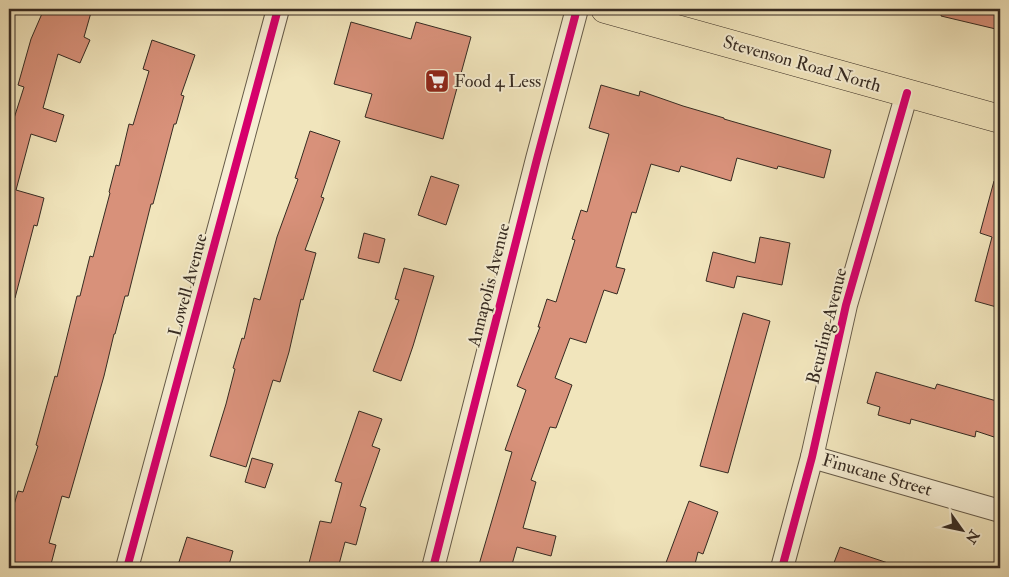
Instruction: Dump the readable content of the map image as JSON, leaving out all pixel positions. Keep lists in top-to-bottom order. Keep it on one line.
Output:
{"streets":{"main road":["Stevenson Road North"],"street":["Lowell Avenue","Annapolis Avenue","Beurling Avenue","Finucane Street"]},"crossings":[["Stevenson Road North","Beurling Avenue"],["Beurling Avenue","Finucane Street"]],"places":{"supermarket":["Food 4 Less"]},"north":"bottom right"}
